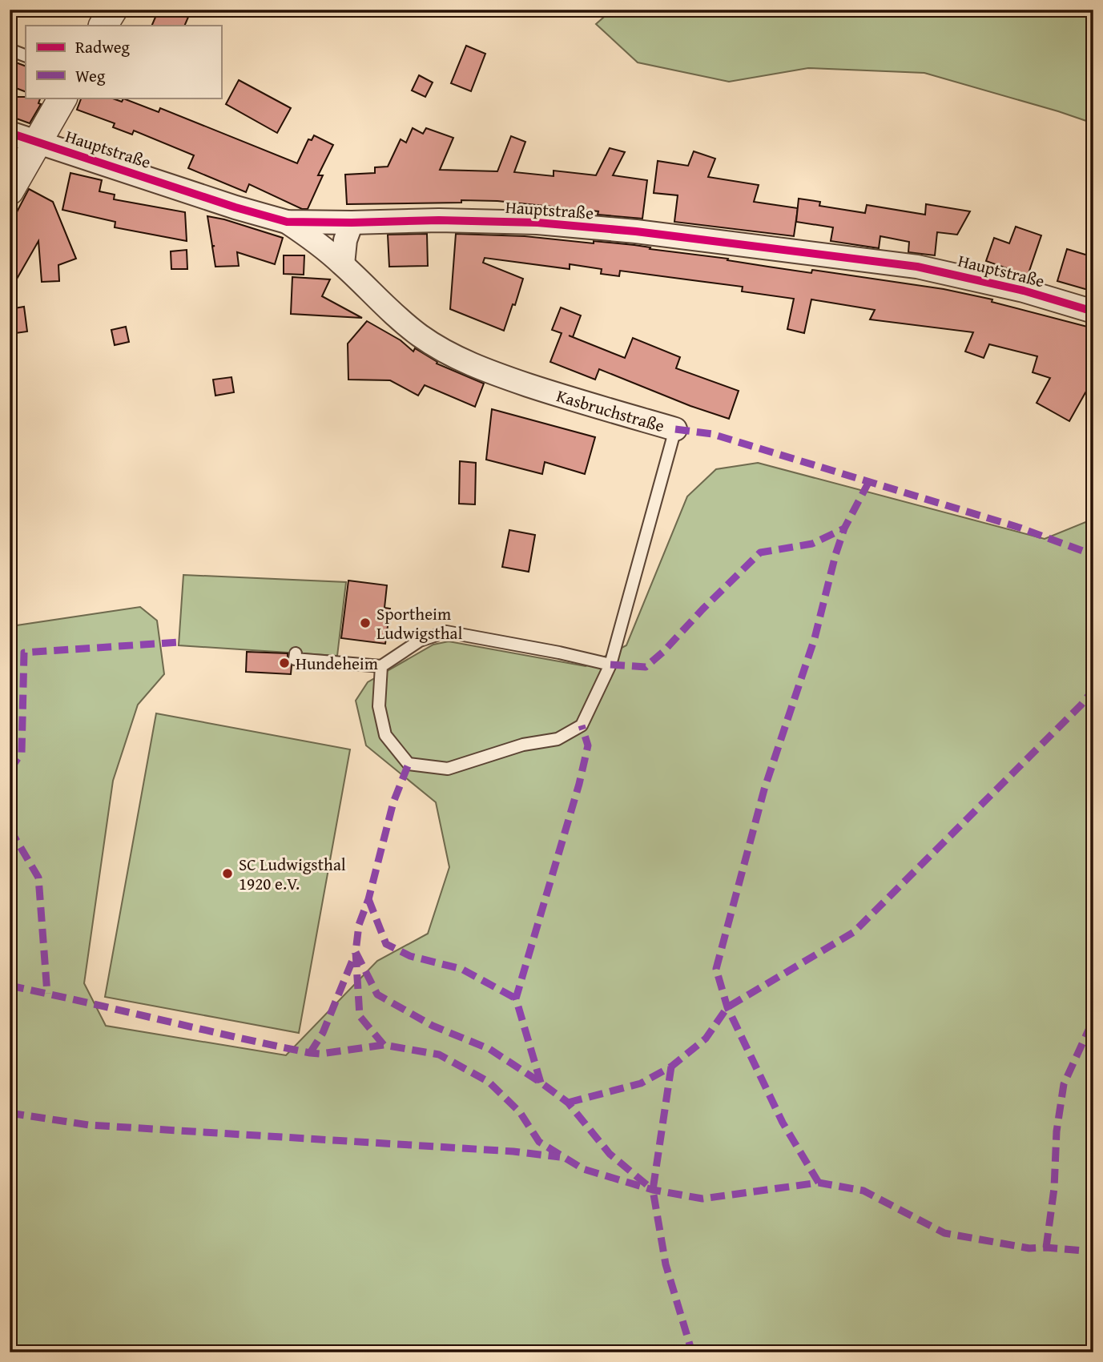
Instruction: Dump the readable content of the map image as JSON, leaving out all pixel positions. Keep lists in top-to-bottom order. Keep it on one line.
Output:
{"streets":{"street":["Hauptstraße","Kasbruchstraße"]},"crossings":[["Hauptstraße","Kasbruchstraße"]],"places":["Sportheim Ludwigsthal","Hundeheim","SC Ludwigsthal 1920 e.V."],"legend":["Radweg","Weg"]}
